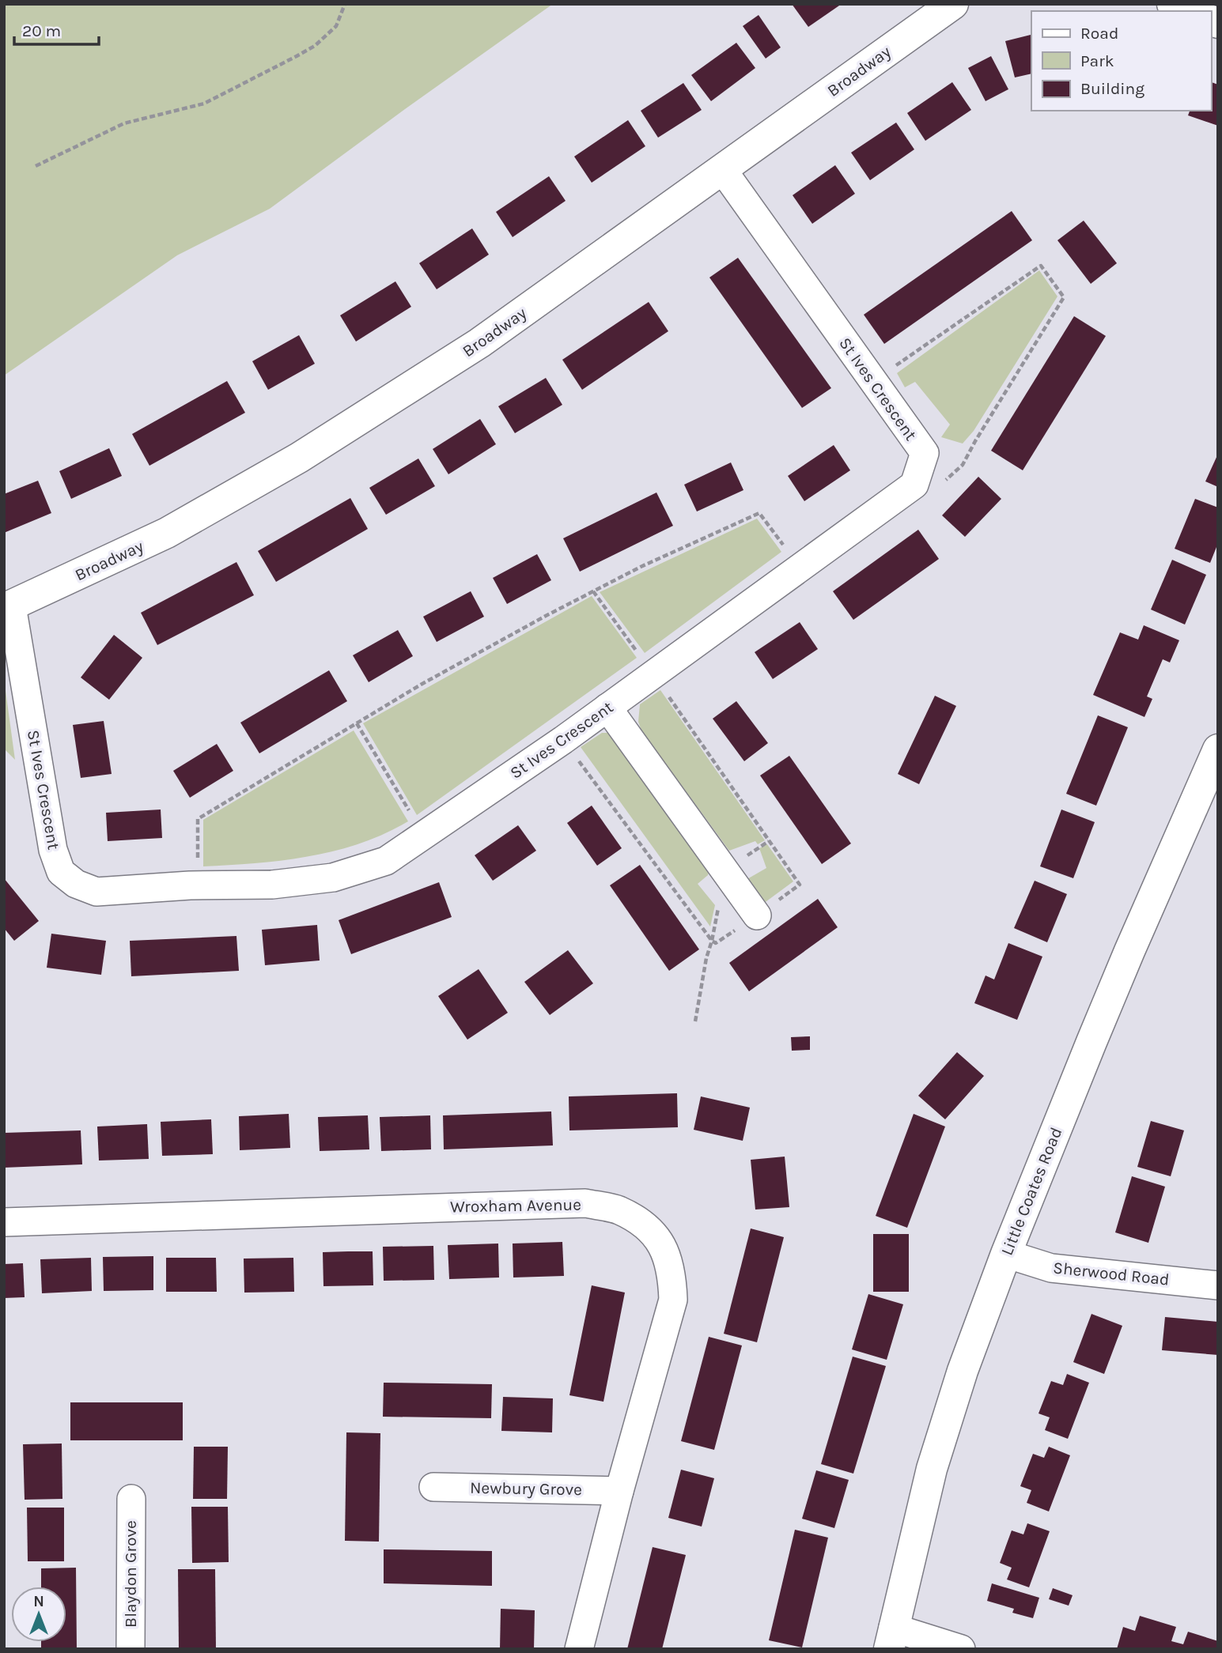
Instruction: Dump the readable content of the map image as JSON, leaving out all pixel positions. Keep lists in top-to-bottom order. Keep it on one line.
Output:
{"streets":{"street":["Broadway","St Ives Crescent","Little Coates Road","Wroxham Avenue","Sherwood Road","Newbury Grove","Blaydon Grove"]},"crossings":[["Broadway","St Ives Crescent"],["Little Coates Road","Sherwood Road"],["Wroxham Avenue","Newbury Grove"]],"legend":["Road","Park","Building"],"scale_bar":"20 m","north":"top"}
